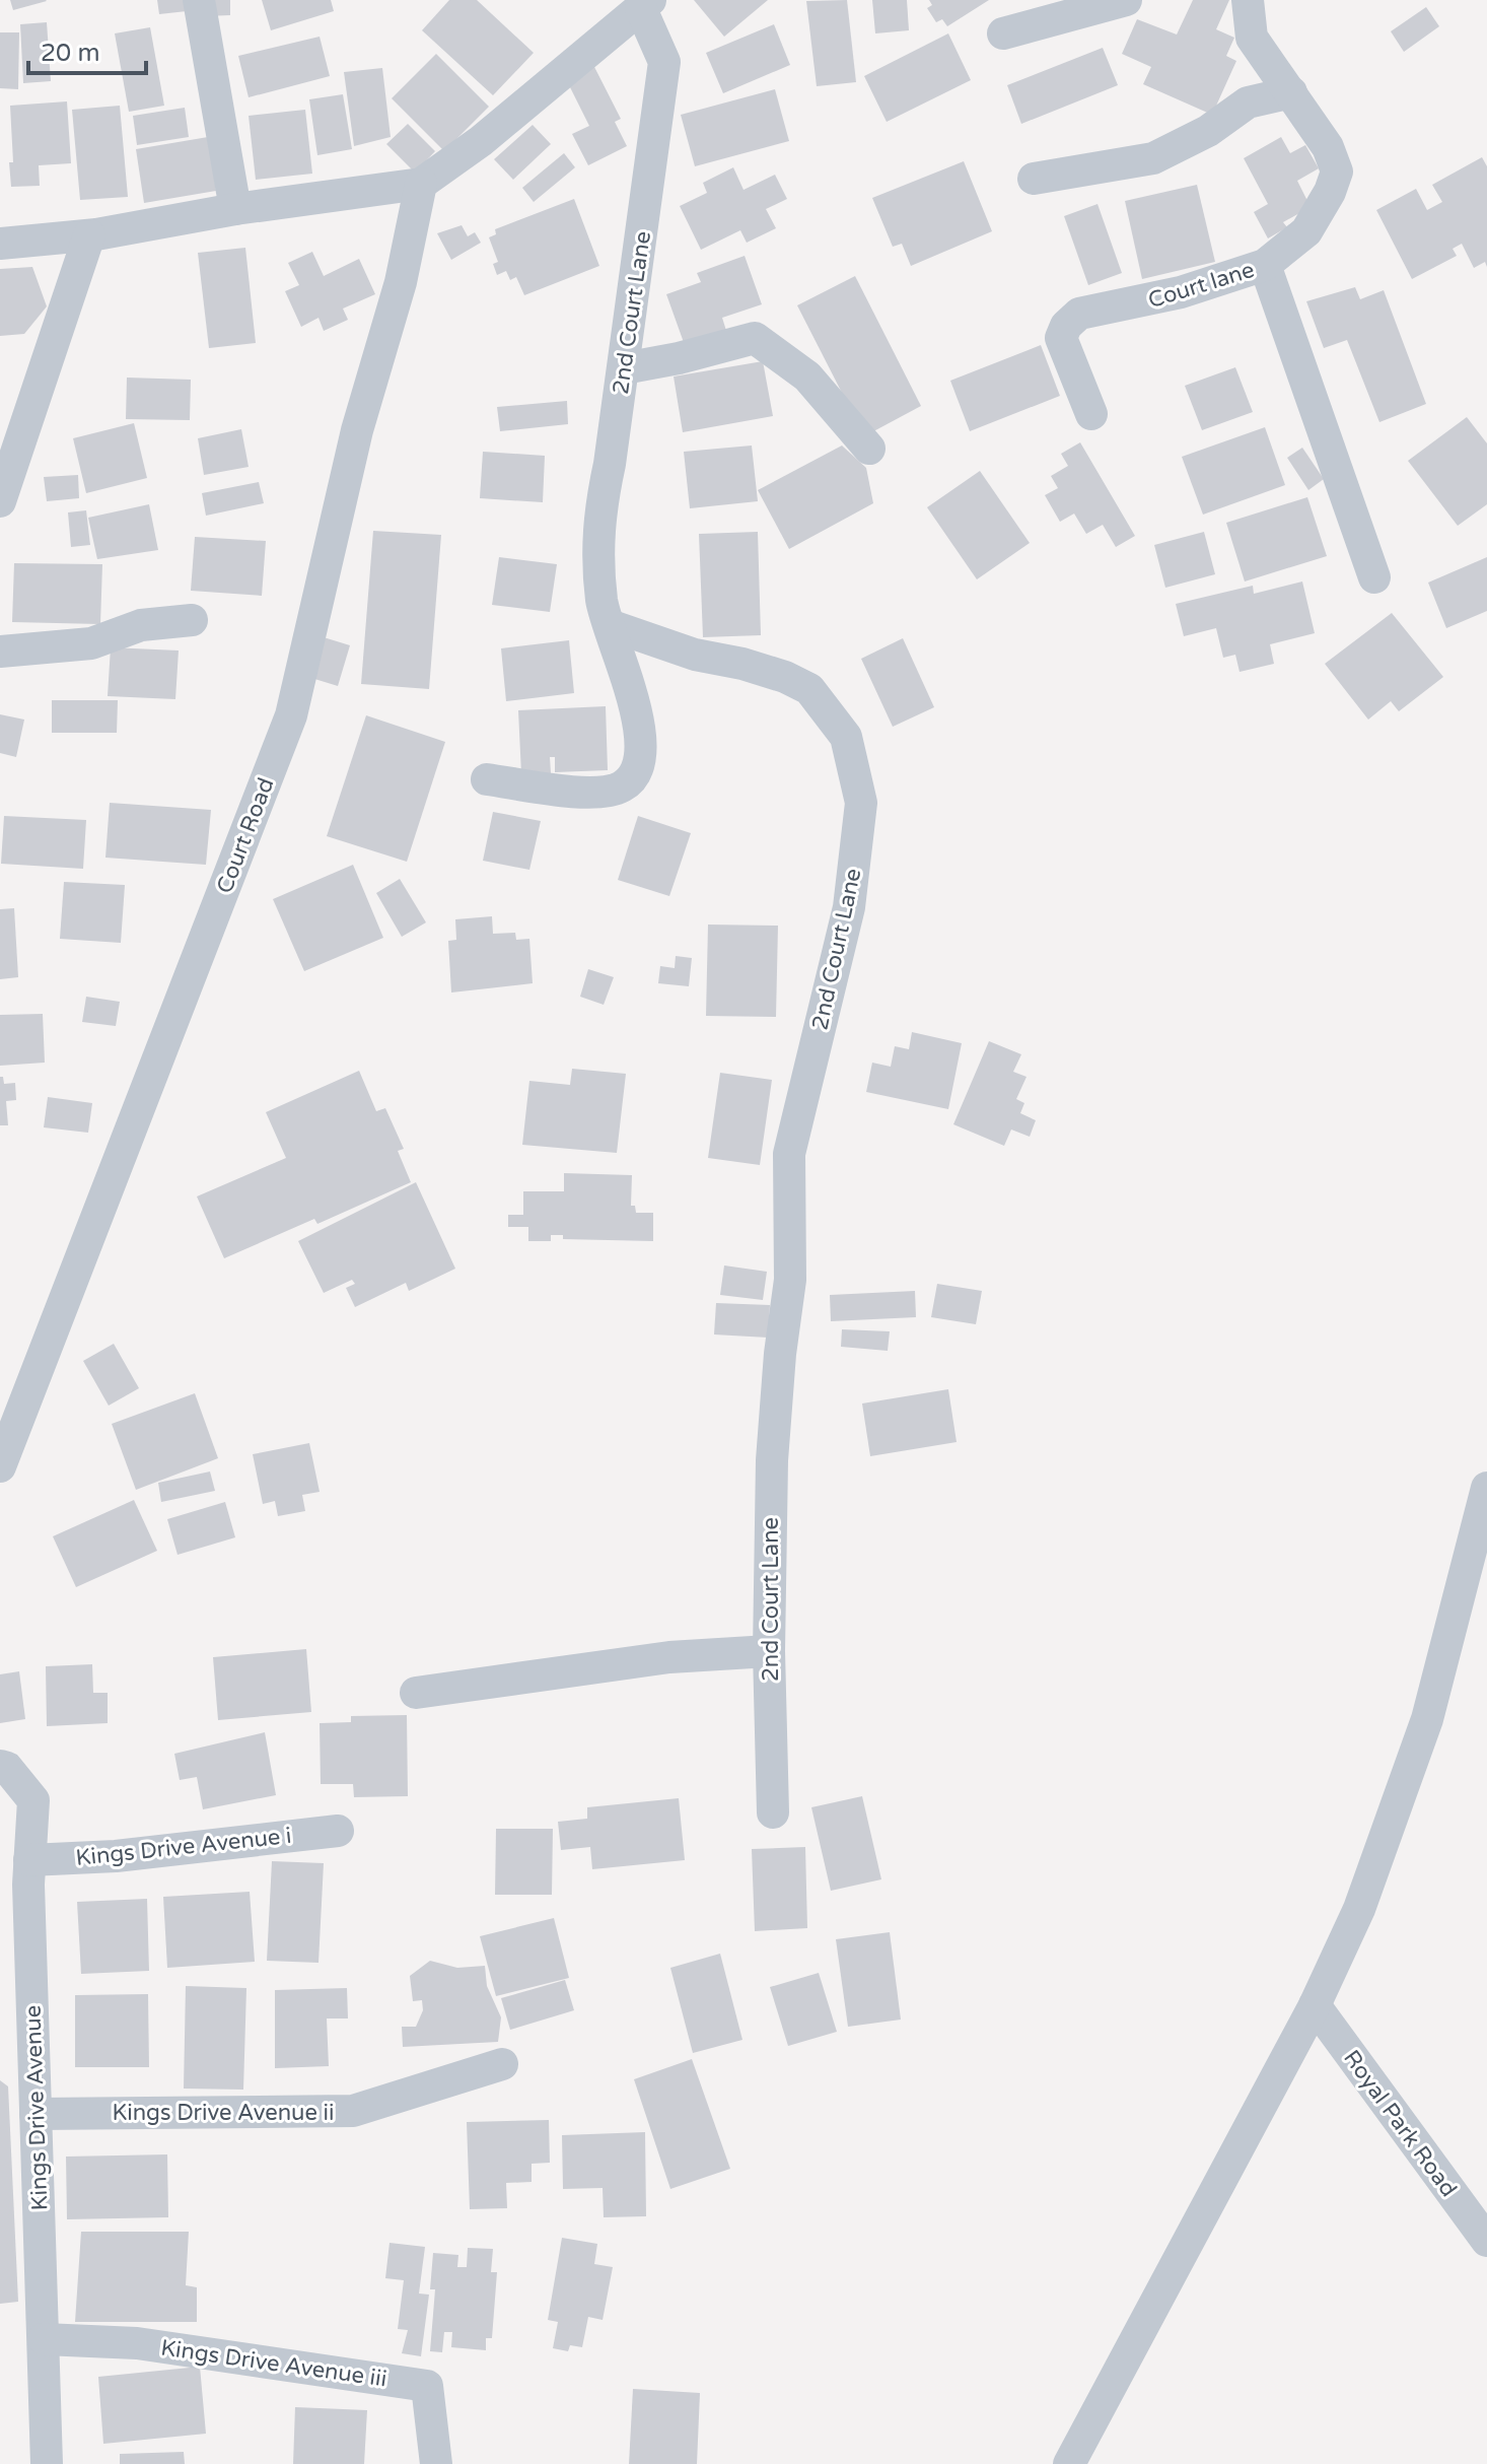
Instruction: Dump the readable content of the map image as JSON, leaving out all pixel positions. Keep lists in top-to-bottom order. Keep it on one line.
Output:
{"streets":{"street":["Court lane","2nd Court Lane","Court Road","Kings Drive Avenue i","Kings Drive Avenue","Kings Drive Avenue ii","Royal Park Road","Kings Drive Avenue iii"]},"crossings":[["Kings Drive Avenue i","Kings Drive Avenue"],["Kings Drive Avenue","Kings Drive Avenue ii"],["Kings Drive Avenue","Kings Drive Avenue iii"]],"scale_bar":"20 m"}
